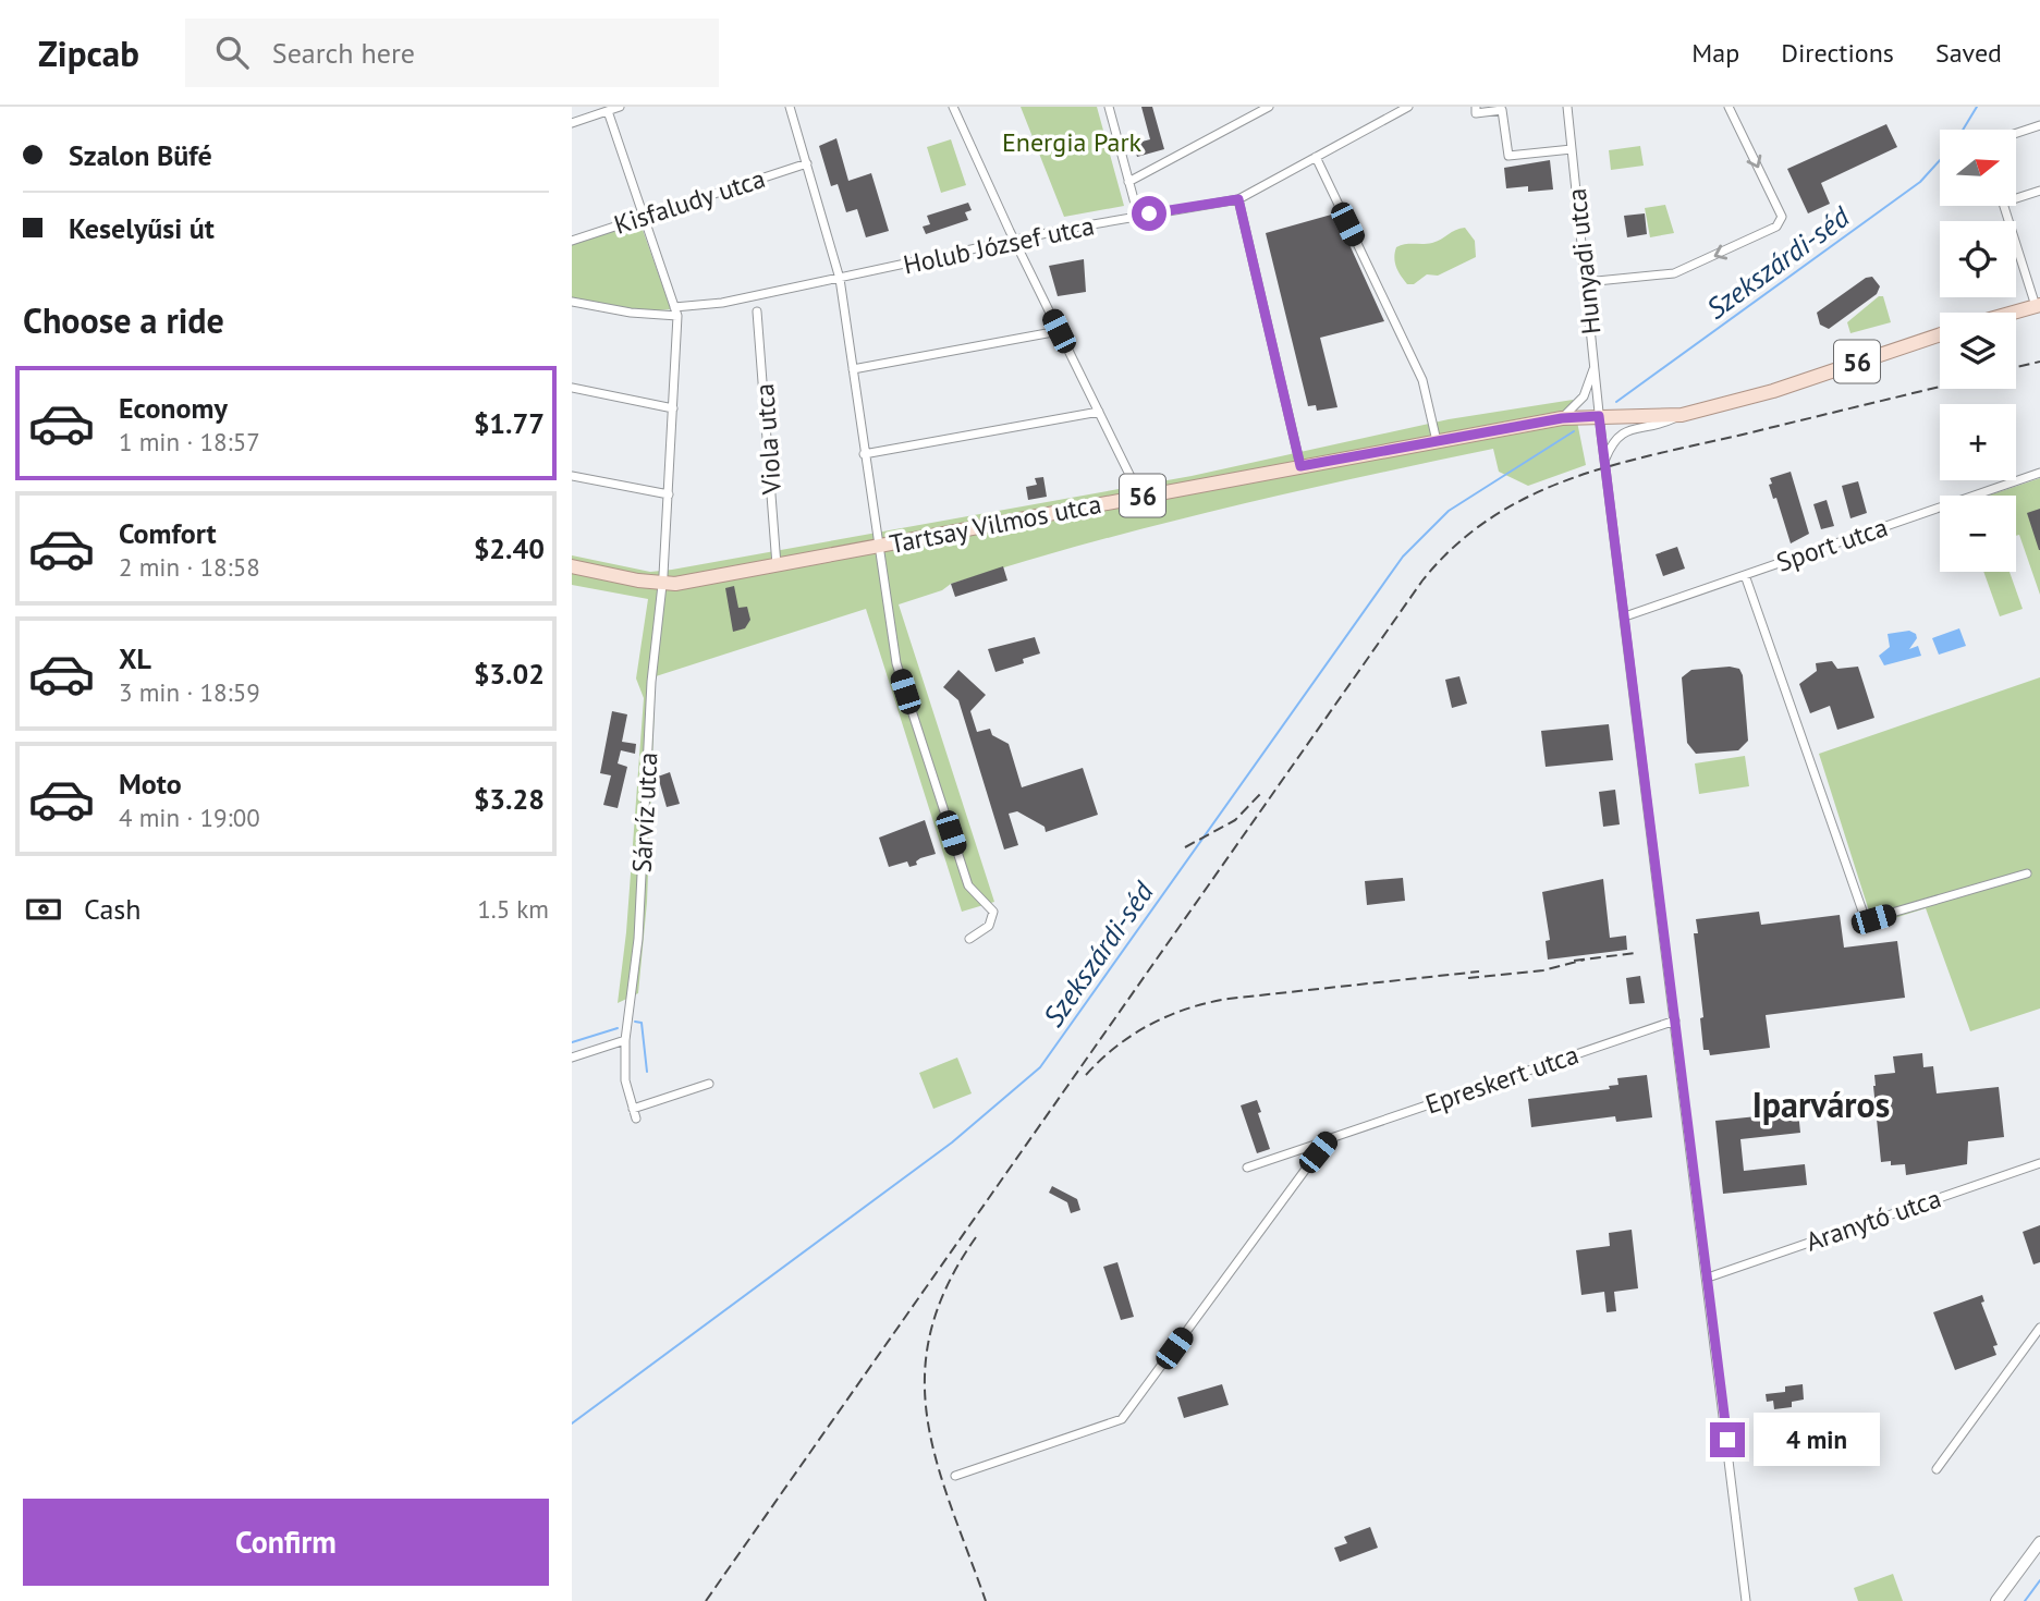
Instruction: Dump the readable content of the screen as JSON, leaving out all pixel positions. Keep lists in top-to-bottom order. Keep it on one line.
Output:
{"streets":{"main road":["56","Tartsay Vilmos utca"],"street":["Kisfaludy utca","Holub József utca","Hunyadi utca","Viola utca","Sport utca","Sárvíz utca","Epreskert utca","Aranytó utca"]},"crossings":[["Hunyadi utca","56"],["Hunyadi utca","Tartsay Vilmos utca"],["Hunyadi utca","Sport utca"],["Hunyadi utca","Epreskert utca"],["Hunyadi utca","Aranytó utca"],["56","Tartsay Vilmos utca"],["Viola utca","Tartsay Vilmos utca"],["Tartsay Vilmos utca","Sárvíz utca"]],"districts":["Iparváros"],"water":["Szekszárdi-séd"],"parks":["Energia Park"],"north":"right","page":{"header":"Zipcab","search":"Search here","nav":["Map","Directions","Saved"],"banner":["Szalon Büfé","Keselyűsi út"],"map_buttons":["+","−"],"heading":"Choose a ride","list":[{"name":"Economy","note":"1 min · 18:57","value":"$1.77"},{"name":"Comfort","note":"2 min · 18:58","value":"$2.40"},{"name":"XL","note":"3 min · 18:59","value":"$3.02"},{"name":"Moto","note":"4 min · 19:00","value":"$3.28"}],"pay":["Cash","1.5 km"],"bubble":"4 min","buttons":"Confirm"}}
